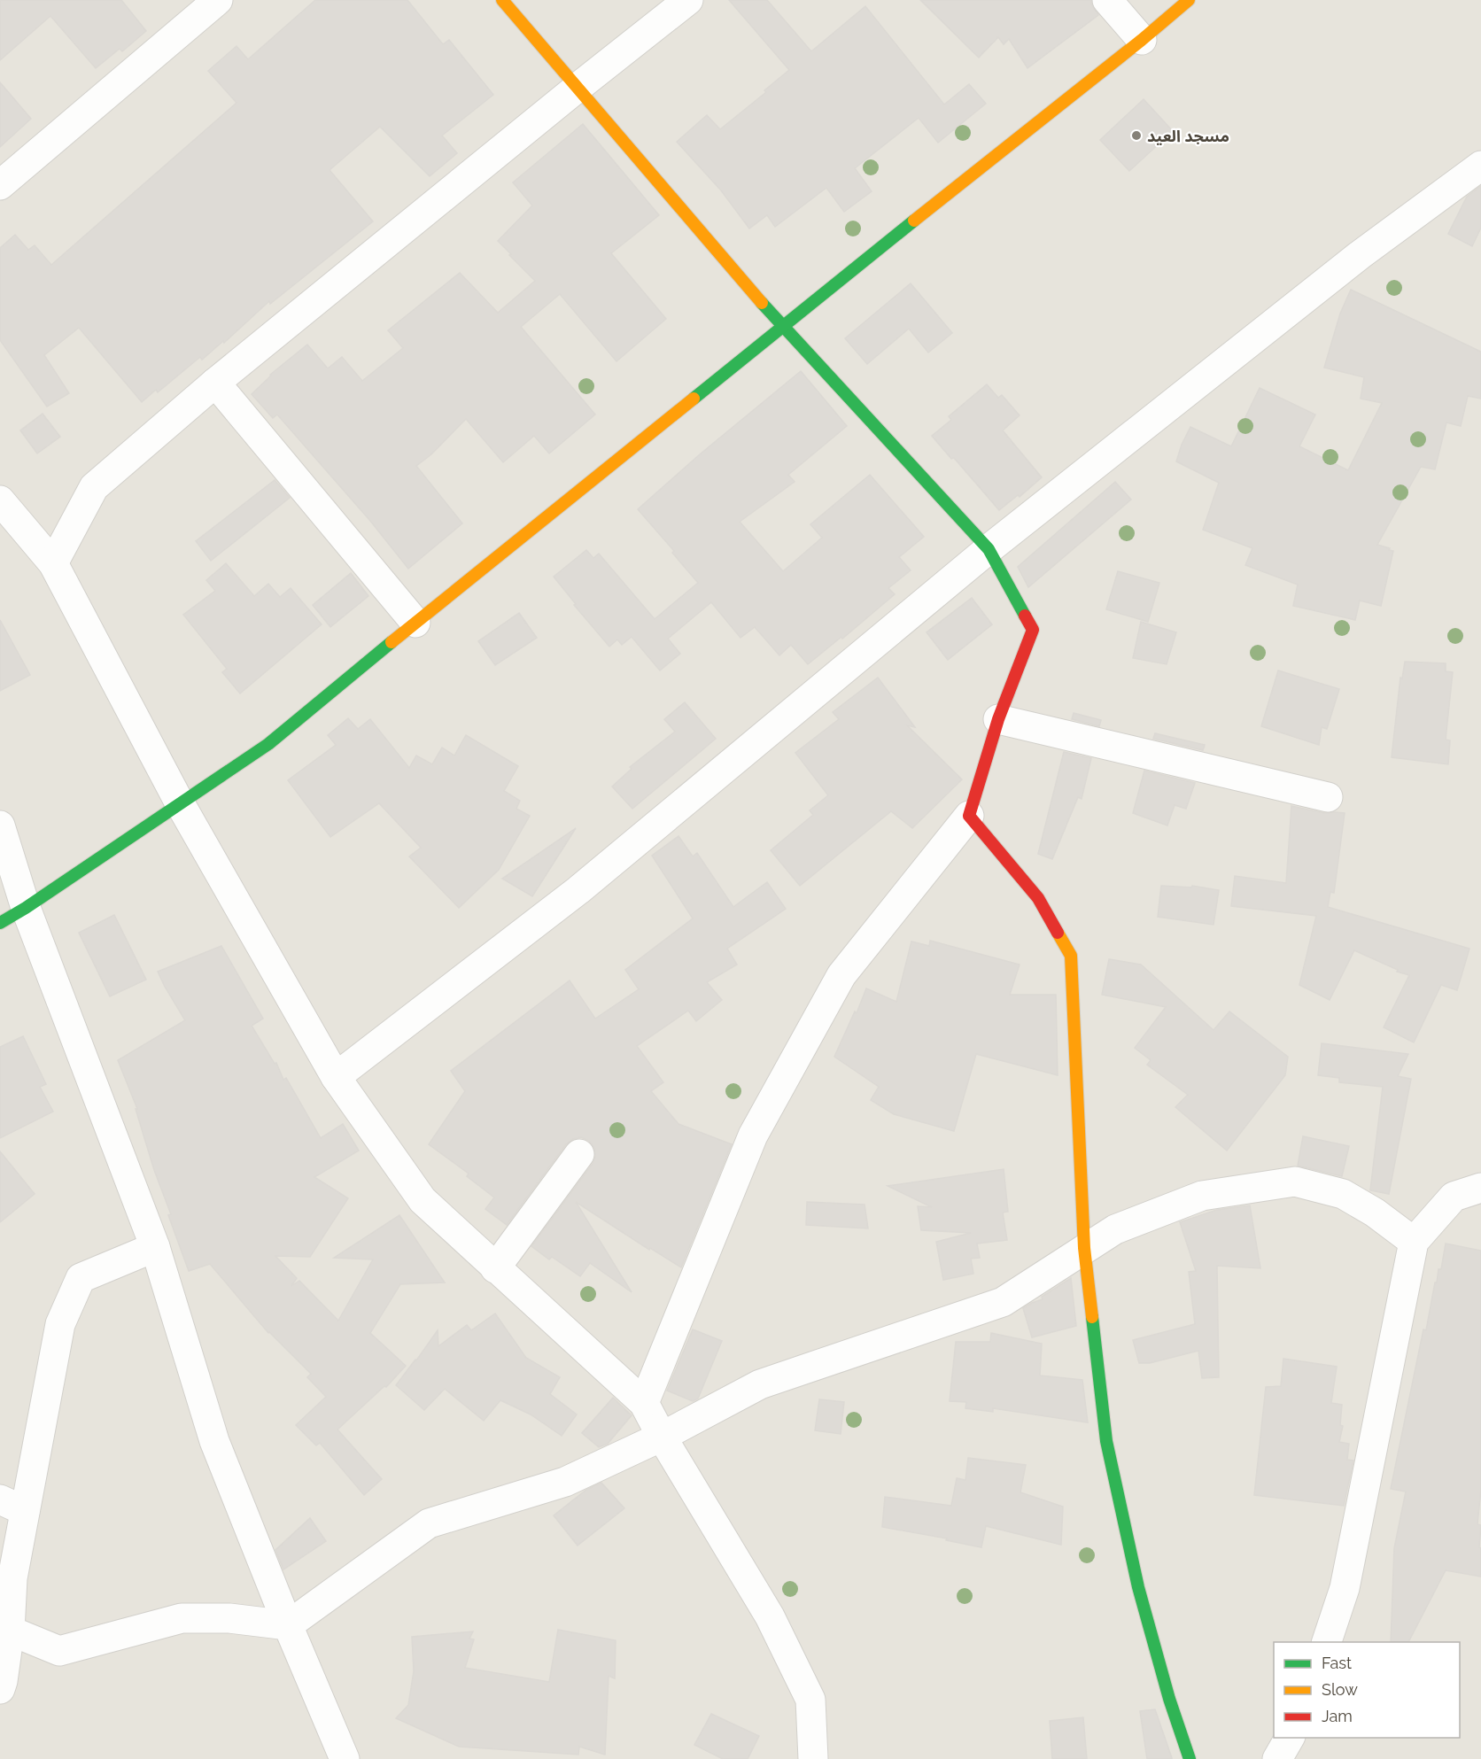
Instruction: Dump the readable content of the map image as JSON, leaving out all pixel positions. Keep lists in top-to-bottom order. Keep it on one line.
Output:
{"places":["مسجد العيد"],"legend":["Fast","Slow","Jam"]}
